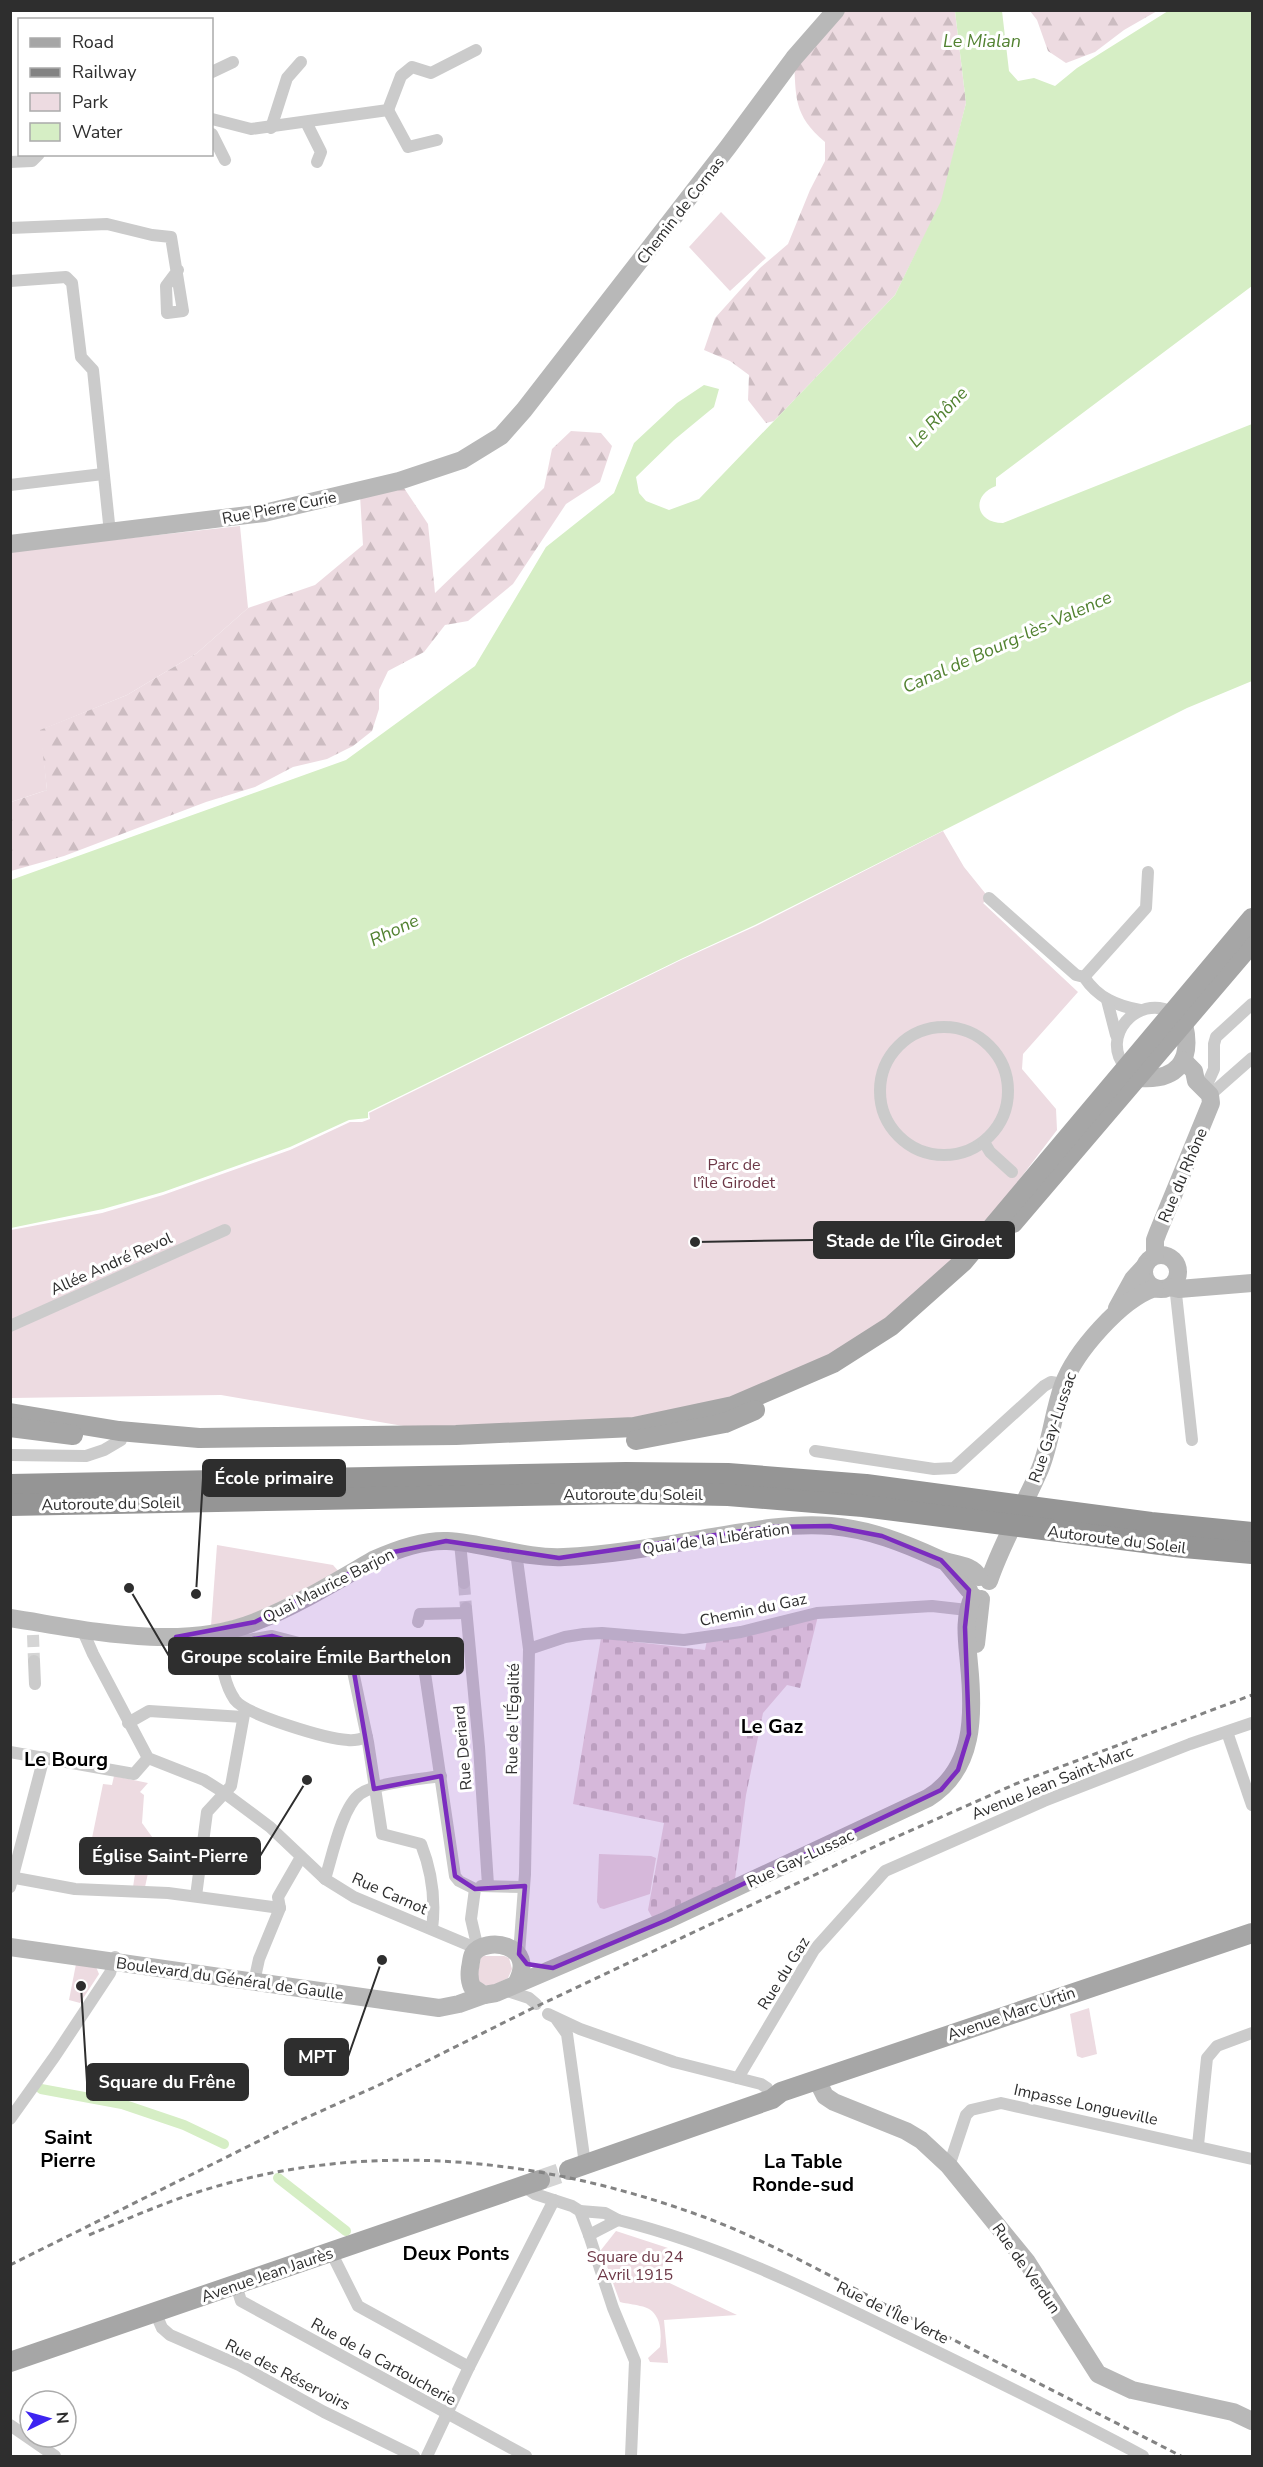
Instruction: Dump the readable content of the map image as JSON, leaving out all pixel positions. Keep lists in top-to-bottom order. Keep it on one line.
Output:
{"streets":{"highway":["Autoroute du Soleil"],"main road":["Avenue Marc Urtin","Avenue Jean Jaurès"],"street":["Chemin de Cornas","Rue Pierre Curie","Rue du Rhône","Allée André Revol","Rue Gay-Lussac","Quai de la Libération","Quai Maurice Barjon","Chemin du Gaz","Rue de l'Égalité","Rue Deriard","Avenue Jean Saint-Marc","Rue Carnot","Rue du Gaz","Boulevard du Général de Gaulle","Impasse Longueville","Rue de Verdun","Rue de l'Île Verte","Rue de la Cartoucherie","Rue des Réservoirs"]},"crossings":[["Chemin de Cornas","Rue Pierre Curie"],["Rue Gay-Lussac","Quai de la Libération"],["Rue Gay-Lussac","Chemin du Gaz"],["Rue Gay-Lussac","Rue de l'Égalité"],["Rue Gay-Lussac","Boulevard du Général de Gaulle"],["Quai de la Libération","Quai Maurice Barjon"],["Quai de la Libération","Chemin du Gaz"],["Quai de la Libération","Rue de l'Égalité"],["Quai Maurice Barjon","Rue de l'Égalité"],["Chemin du Gaz","Rue de l'Égalité"],["Rue de l'Égalité","Boulevard du Général de Gaulle"],["Avenue Jean Saint-Marc","Rue du Gaz"],["Avenue Marc Urtin","Rue de Verdun"],["Impasse Longueville","Rue de Verdun"],["Avenue Jean Jaurès","Rue de l'Île Verte"],["Avenue Jean Jaurès","Rue de la Cartoucherie"],["Avenue Jean Jaurès","Rue des Réservoirs"]],"districts":["Le Gaz","Le Bourg","Saint Pierre","La Table Ronde-sud","Deux Ponts"],"water":["Le Mialan","Le Rhône","Canal de Bourg-lès-Valence","Rhone"],"parks":["Parc de l'île Girodet","Square du 24 Avril 1915"],"places":["Stade de l'Île Girodet","Groupe scolaire Émile Barthelon","École primaire","Église Saint-Pierre","MPT","Square du Frêne"],"legend":["Road","Railway","Park","Water"],"north":"right"}
